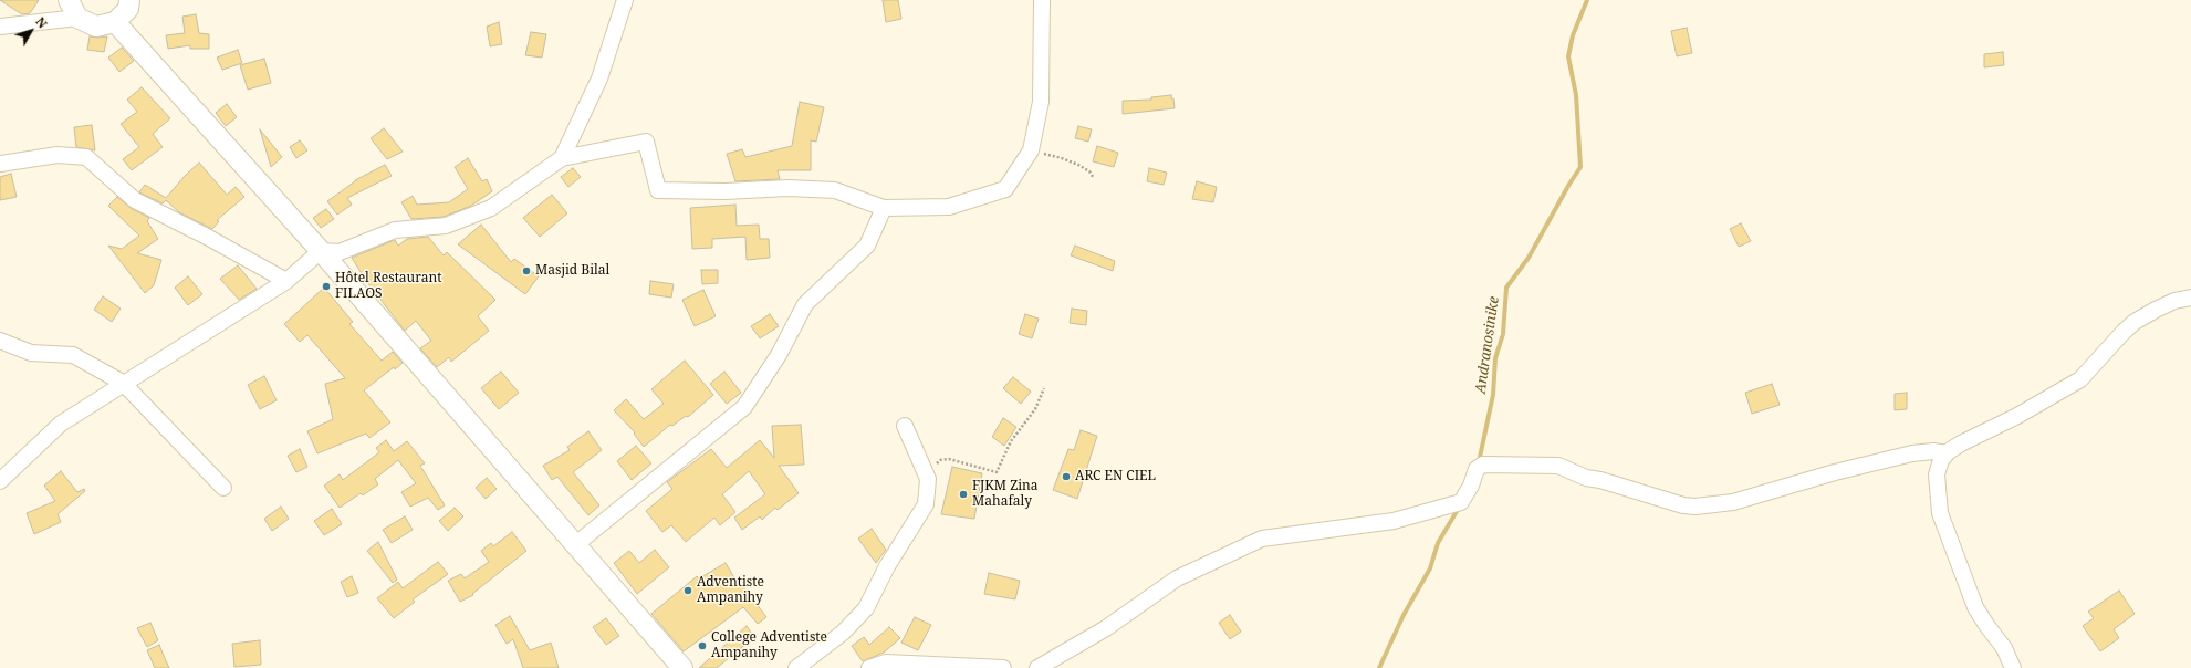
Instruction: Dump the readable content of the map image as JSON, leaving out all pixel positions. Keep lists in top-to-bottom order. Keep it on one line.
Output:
{"water":["Andranosinike"],"places":["Masjid Bilal","Hôtel Restaurant FILAOS","ARC EN CIEL","FJKM Zina Mahafaly","Adventiste Ampanihy","College Adventiste Ampanihy"],"north":"top right"}
